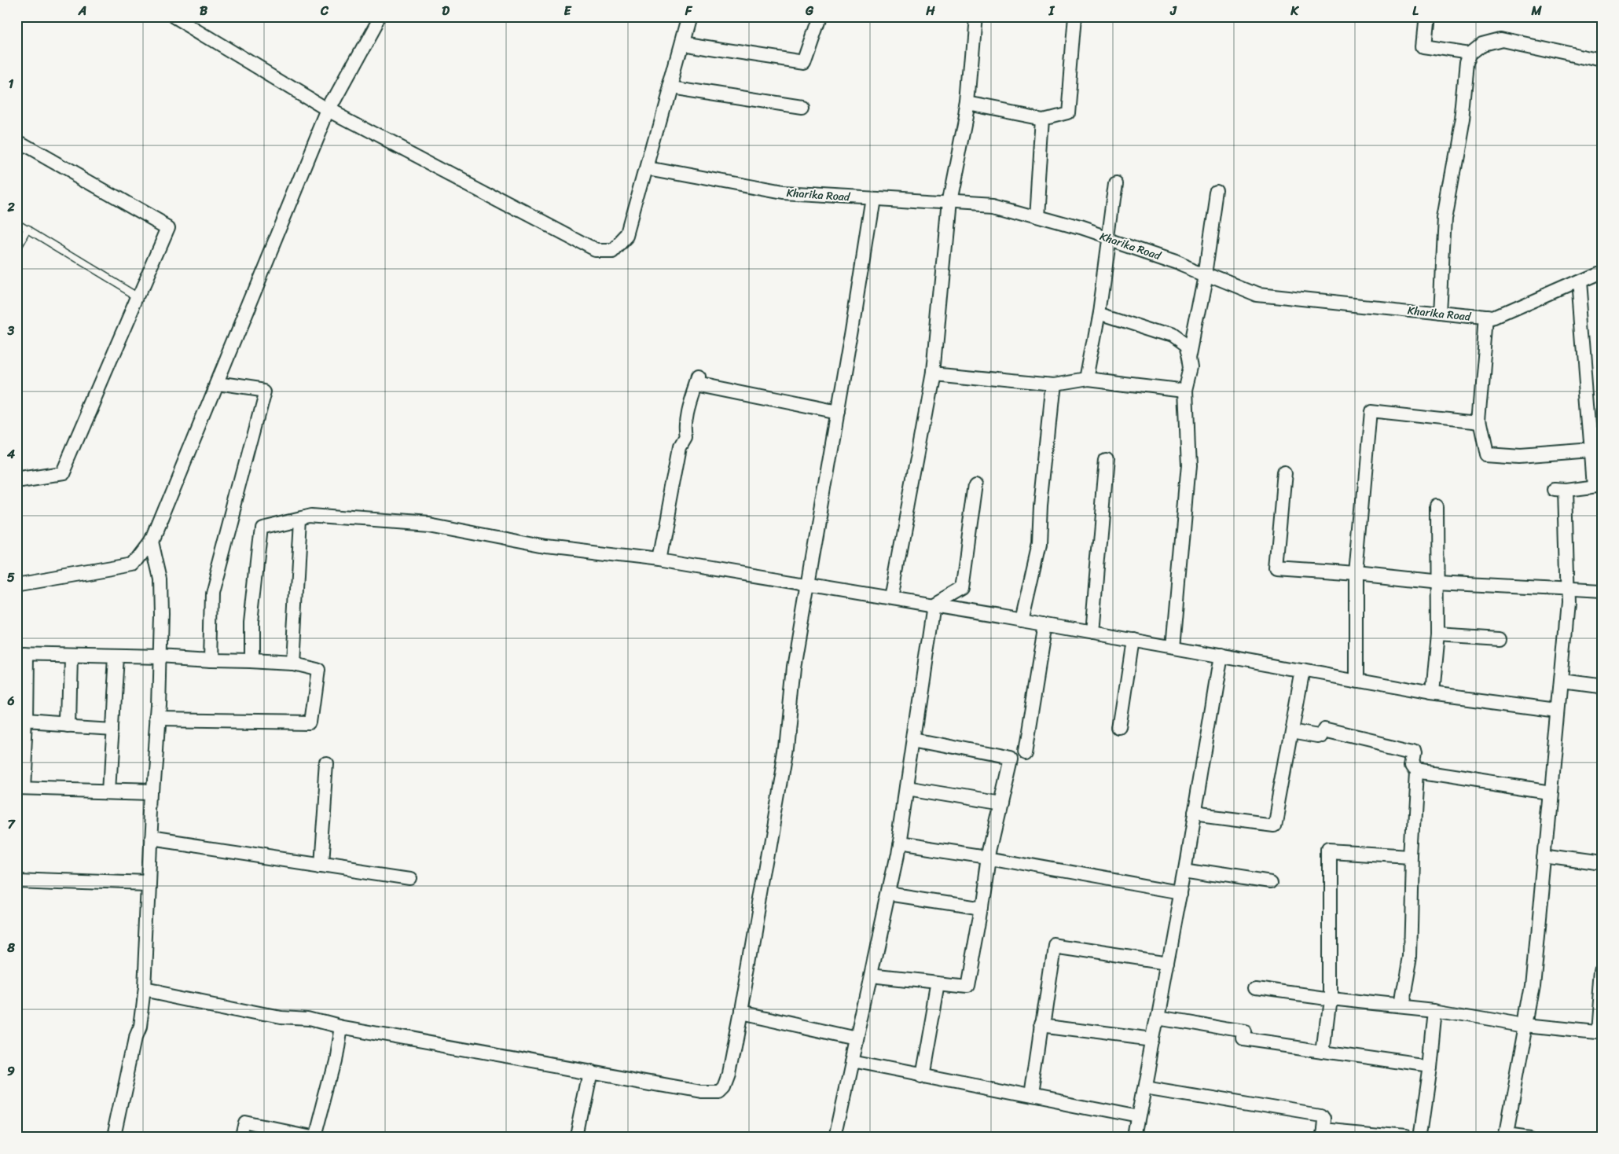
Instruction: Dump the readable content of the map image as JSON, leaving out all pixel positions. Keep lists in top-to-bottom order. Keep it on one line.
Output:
{"streets":{"street":["Kharika Road"]},"grid":{"columns":["A","B","C","D","E","F","G","H","I","J","K","L","M"],"rows":["1","2","3","4","5","6","7","8","9"]}}
